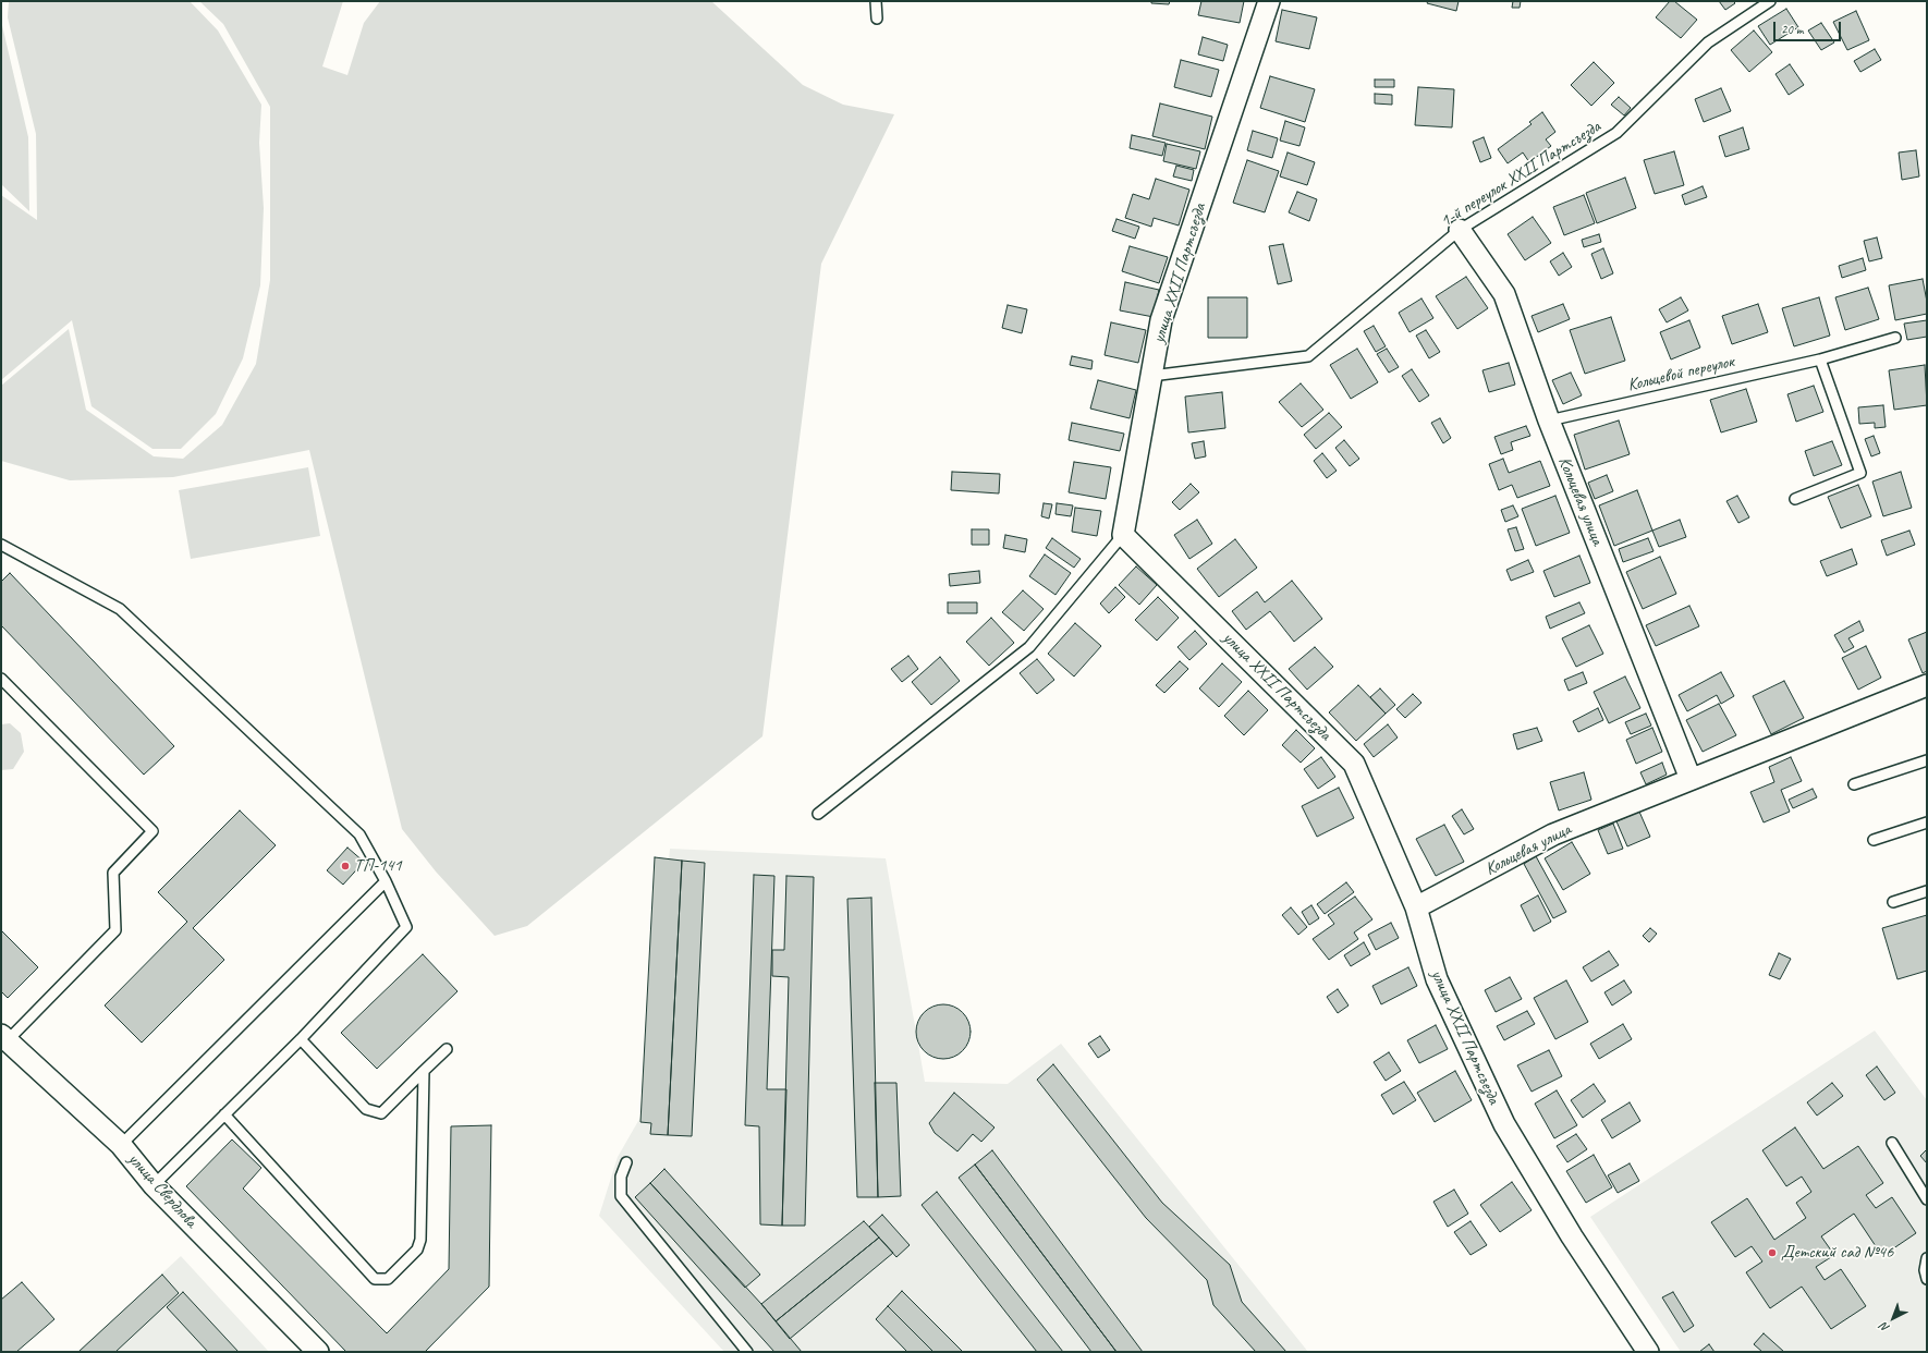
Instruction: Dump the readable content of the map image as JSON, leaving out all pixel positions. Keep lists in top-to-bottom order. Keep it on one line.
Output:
{"streets":{"street":["улица XXII Партсъезда","Кольцевая улица","улица Свердлова"],"lane":["1-й переулок XXII Партсъезда","Кольцевой переулок"]},"crossings":[["1-й переулок XXII Партсъезда","улица XXII Партсъезда"],["1-й переулок XXII Партсъезда","Кольцевая улица"],["улица XXII Партсъезда","Кольцевая улица"],["Кольцевой переулок","Кольцевая улица"]],"places":["ТП-141","Детский сад №46"],"scale_bar":"20 m","north":"bottom left"}
